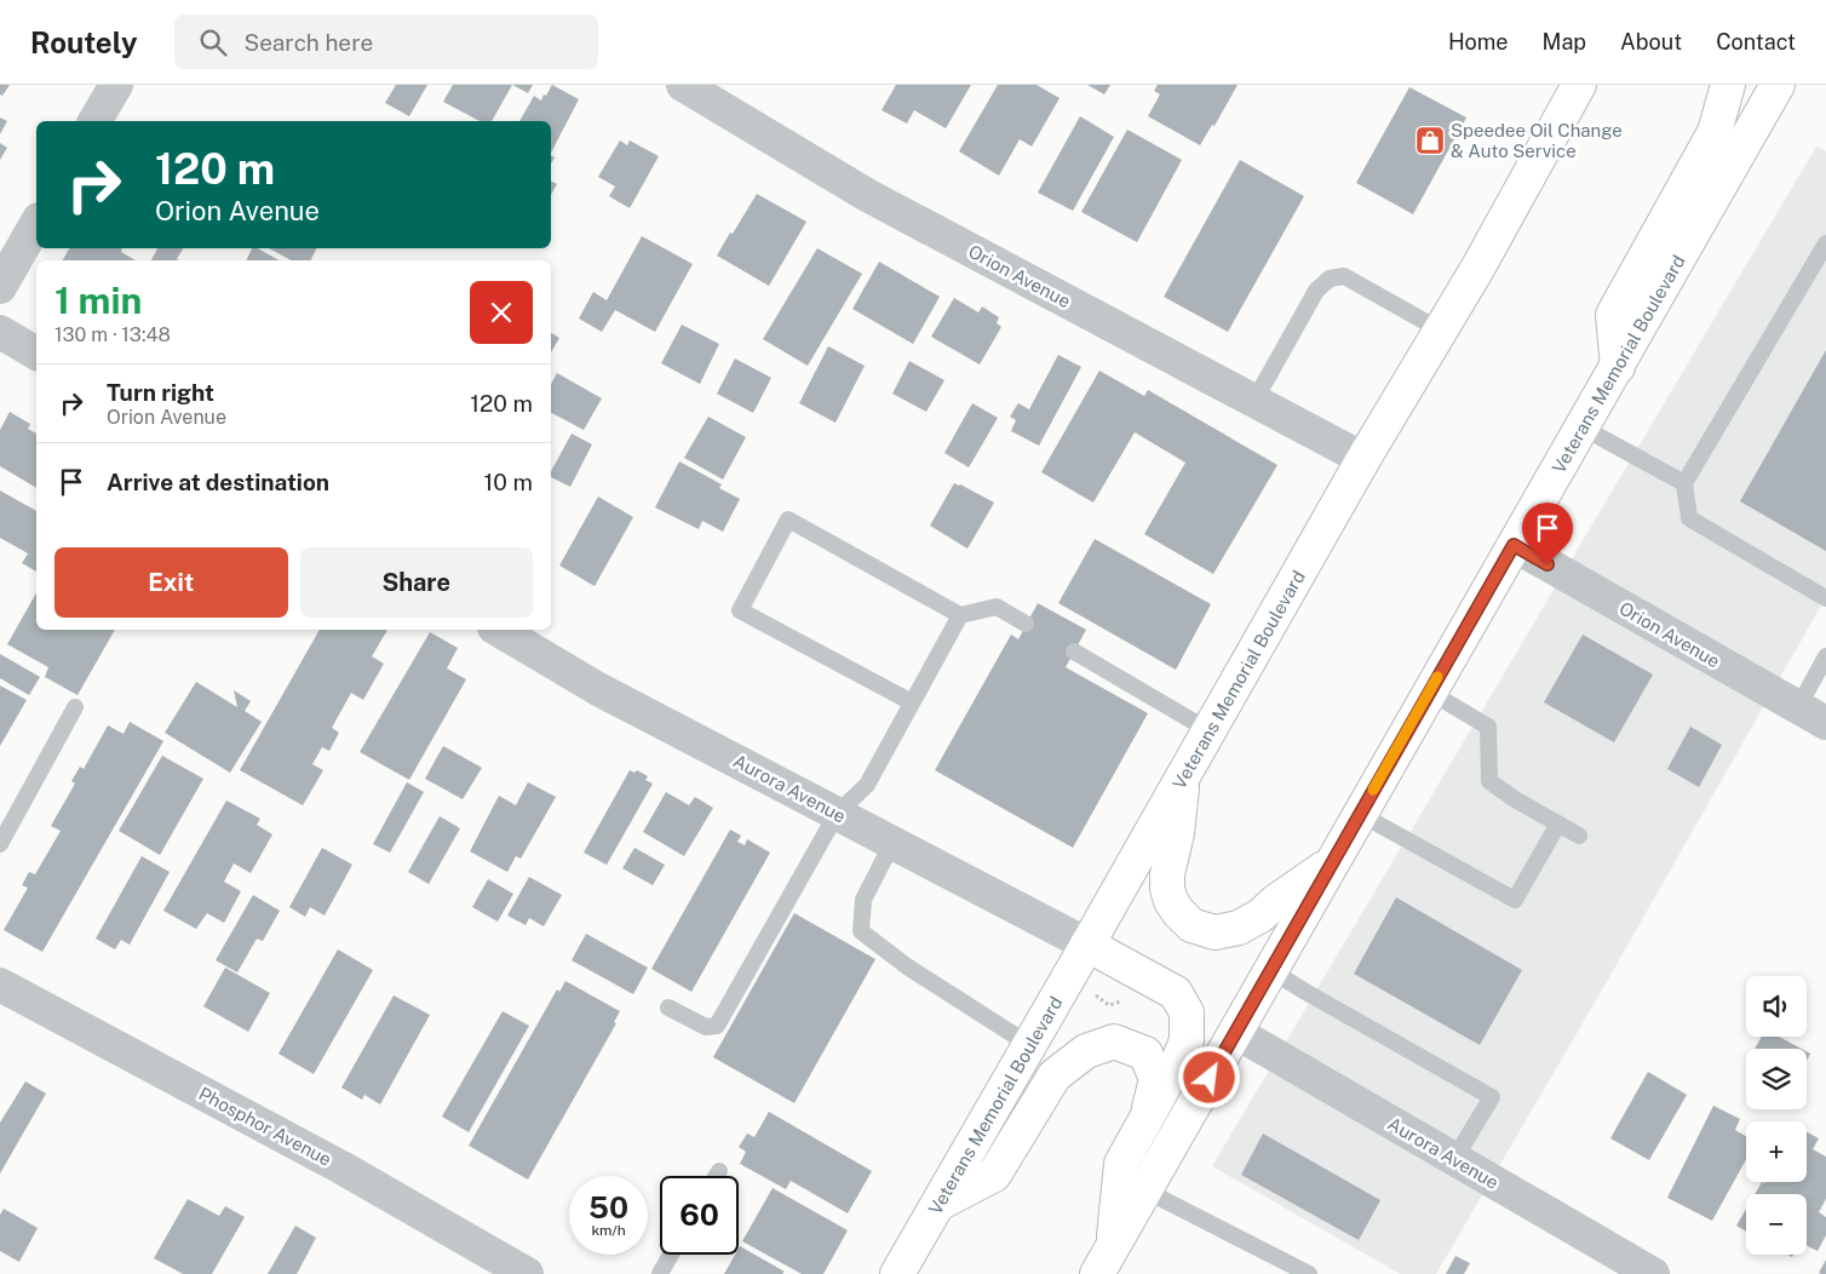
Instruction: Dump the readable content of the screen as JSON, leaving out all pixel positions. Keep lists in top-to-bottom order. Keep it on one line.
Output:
{"streets":{"main road":["Veterans Memorial Boulevard"],"street":["Orion Avenue","Aurora Avenue","Phosphor Avenue"]},"crossings":[["Orion Avenue","Veterans Memorial Boulevard"],["Veterans Memorial Boulevard","Aurora Avenue"]],"places":{"shop":["Speedee Oil Change & Auto Service"]},"page":{"header":"Routely","search":"Search here","nav":["Home","Map","About","Contact"],"turn":["120 m","Orion Avenue"],"heading":["1 min","130 m · 13:48"],"list":[{"name":"Turn right","note":"Orion Avenue","value":"120 m"},{"name":"Arrive at destination","value":"10 m"}],"buttons":["Exit","Share"],"map_buttons":["+","−"],"speed":"50 km/h","limit":"60"}}
